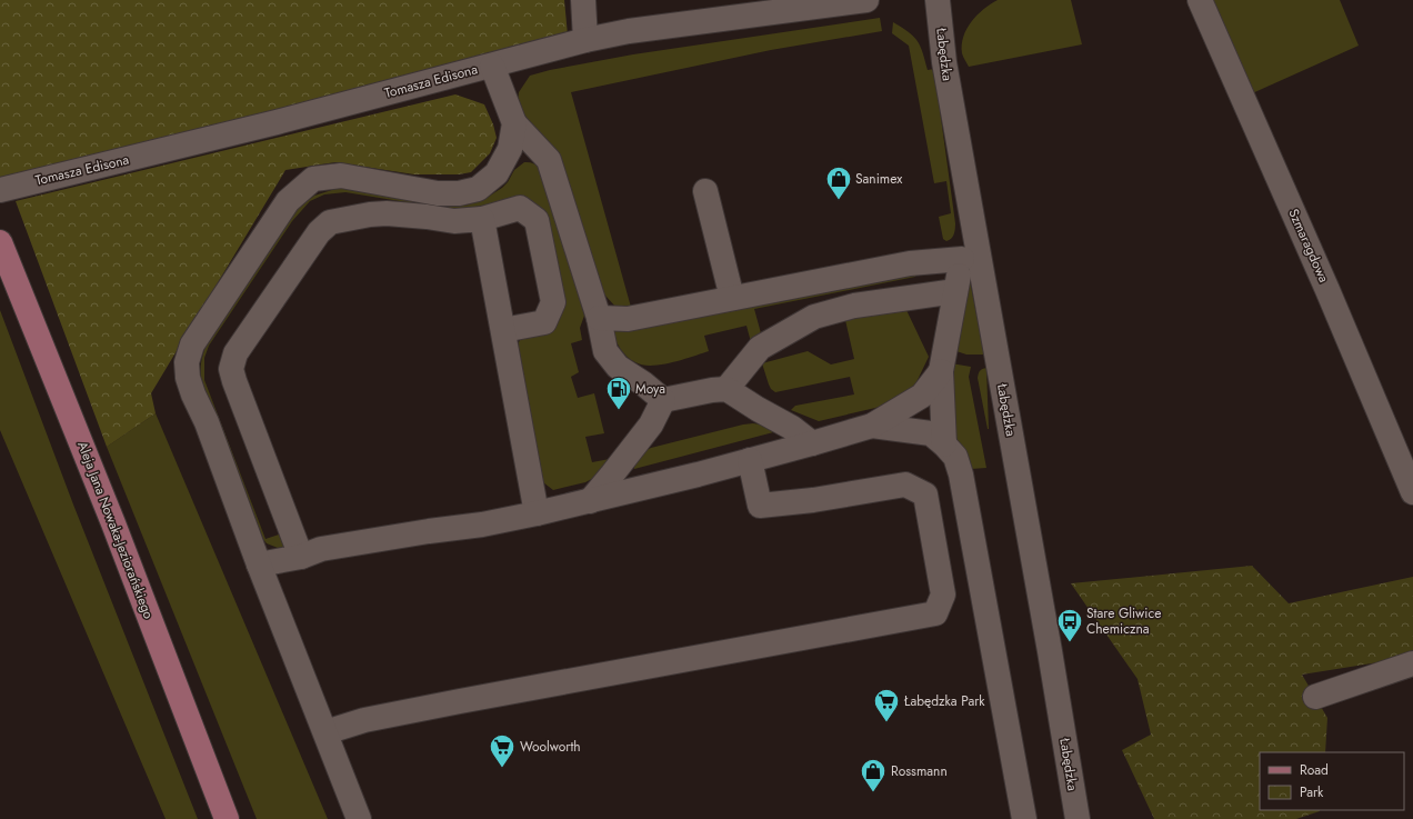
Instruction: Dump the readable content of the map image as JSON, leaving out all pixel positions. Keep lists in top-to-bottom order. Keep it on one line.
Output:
{"streets":{"main road":["Aleja Jana Nowaka-Jeziorańskiego"],"street":["Łabędzka","Tomasza Edisona","Szmaragdowa"]},"places":{"shop":["Sanimex","Rossmann"],"fuel station":["Moya"],"bus stop":["Stare Gliwice Chemiczna"],"supermarket":["Łabędzka Park","Woolworth"]},"legend":["Road","Park"]}
